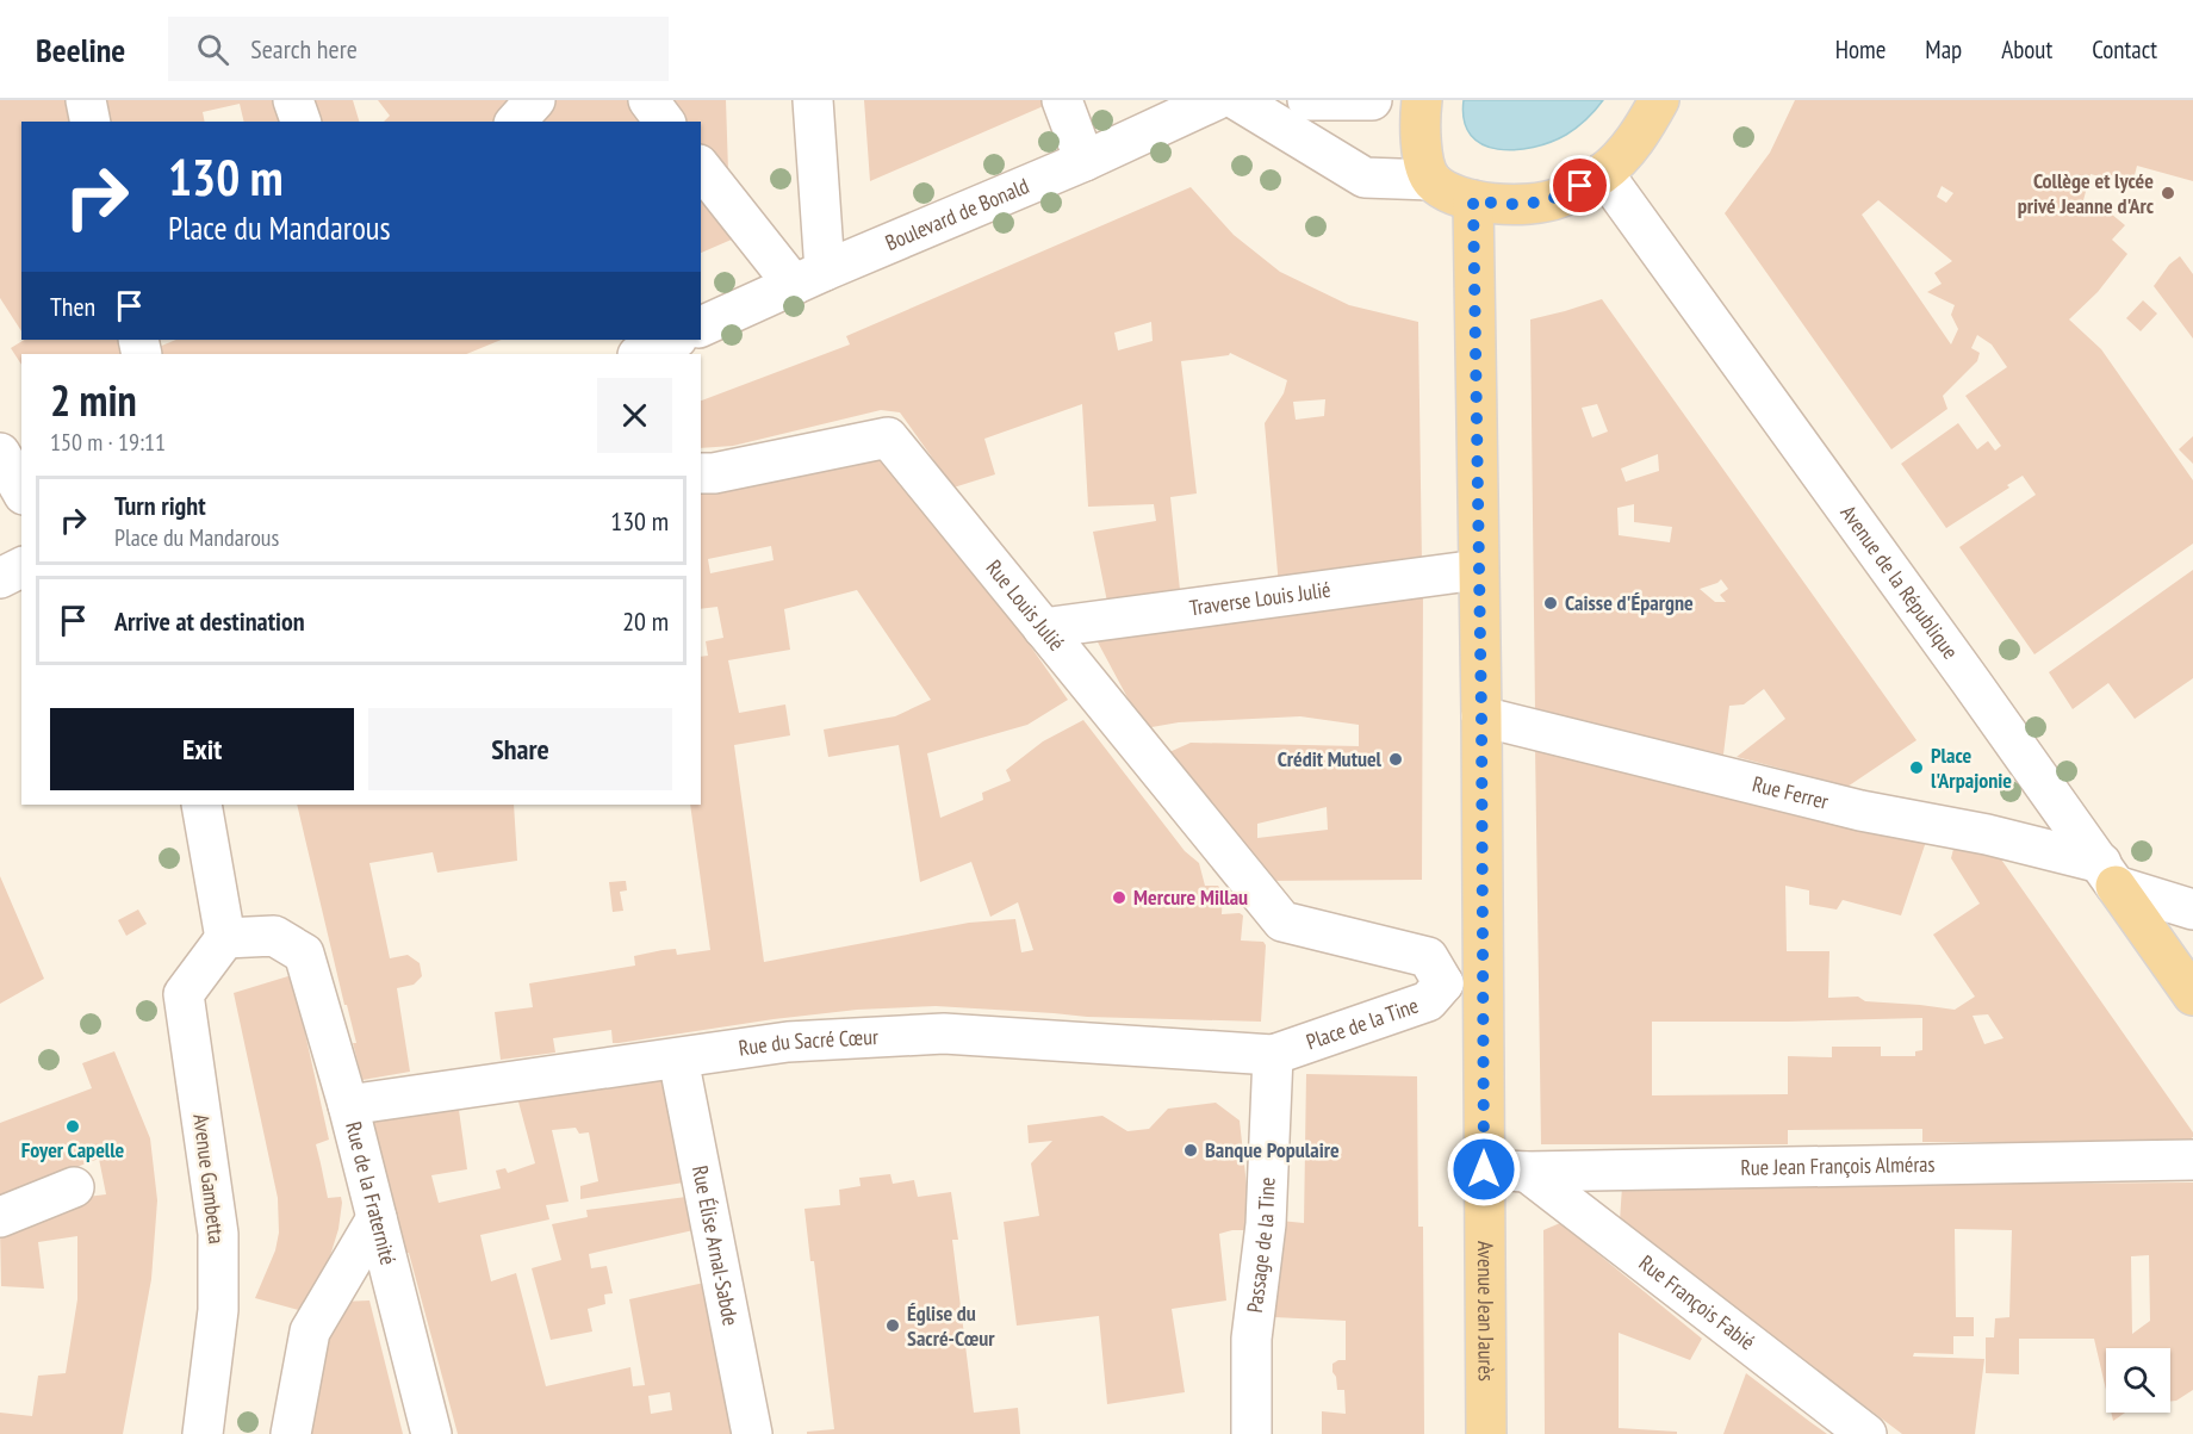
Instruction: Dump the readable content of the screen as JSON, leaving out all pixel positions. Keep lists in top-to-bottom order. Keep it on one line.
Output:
{"streets":{"main road":["Avenue de la République","Avenue Jean Jaurès"],"street":["Boulevard de Bonald","Traverse Louis Julié","Rue Louis Julié","Rue Ferrer","Place de la Tine","Rue du Sacré Cœur","Rue Jean François Alméras","Avenue Gambetta","Rue de la Fraternité","Passage de la Tine","Rue Élise Arnal-Sabde","Rue François Fabié"]},"crossings":[["Avenue de la République","Rue Ferrer"],["Traverse Louis Julié","Rue Louis Julié"],["Traverse Louis Julié","Avenue Jean Jaurès"],["Rue Louis Julié","Place de la Tine"],["Rue Ferrer","Avenue Jean Jaurès"],["Place de la Tine","Rue du Sacré Cœur"],["Place de la Tine","Passage de la Tine"],["Place de la Tine","Avenue Jean Jaurès"],["Rue du Sacré Cœur","Rue de la Fraternité"],["Rue du Sacré Cœur","Passage de la Tine"],["Rue du Sacré Cœur","Rue Élise Arnal-Sabde"],["Rue Jean François Alméras","Rue François Fabié"],["Rue Jean François Alméras","Avenue Jean Jaurès"],["Avenue Gambetta","Rue de la Fraternité"]],"places":["Collège et lycée privé Jeanne d'Arc","Caisse d'Épargne","Crédit Mutuel","Place l'Arpajonie","Mercure Millau","Foyer Capelle","Banque Populaire","Église du Sacré-Cœur"],"page":{"header":"Beeline","search":"Search here","nav":["Home","Map","About","Contact"],"turn":["130 m","Place du Mandarous"],"then":"Then","heading":["2 min","150 m · 19:11"],"list":[{"name":"Turn right","note":"Place du Mandarous","value":"130 m"},{"name":"Arrive at destination","value":"20 m"}],"buttons":["Exit","Share"]}}
